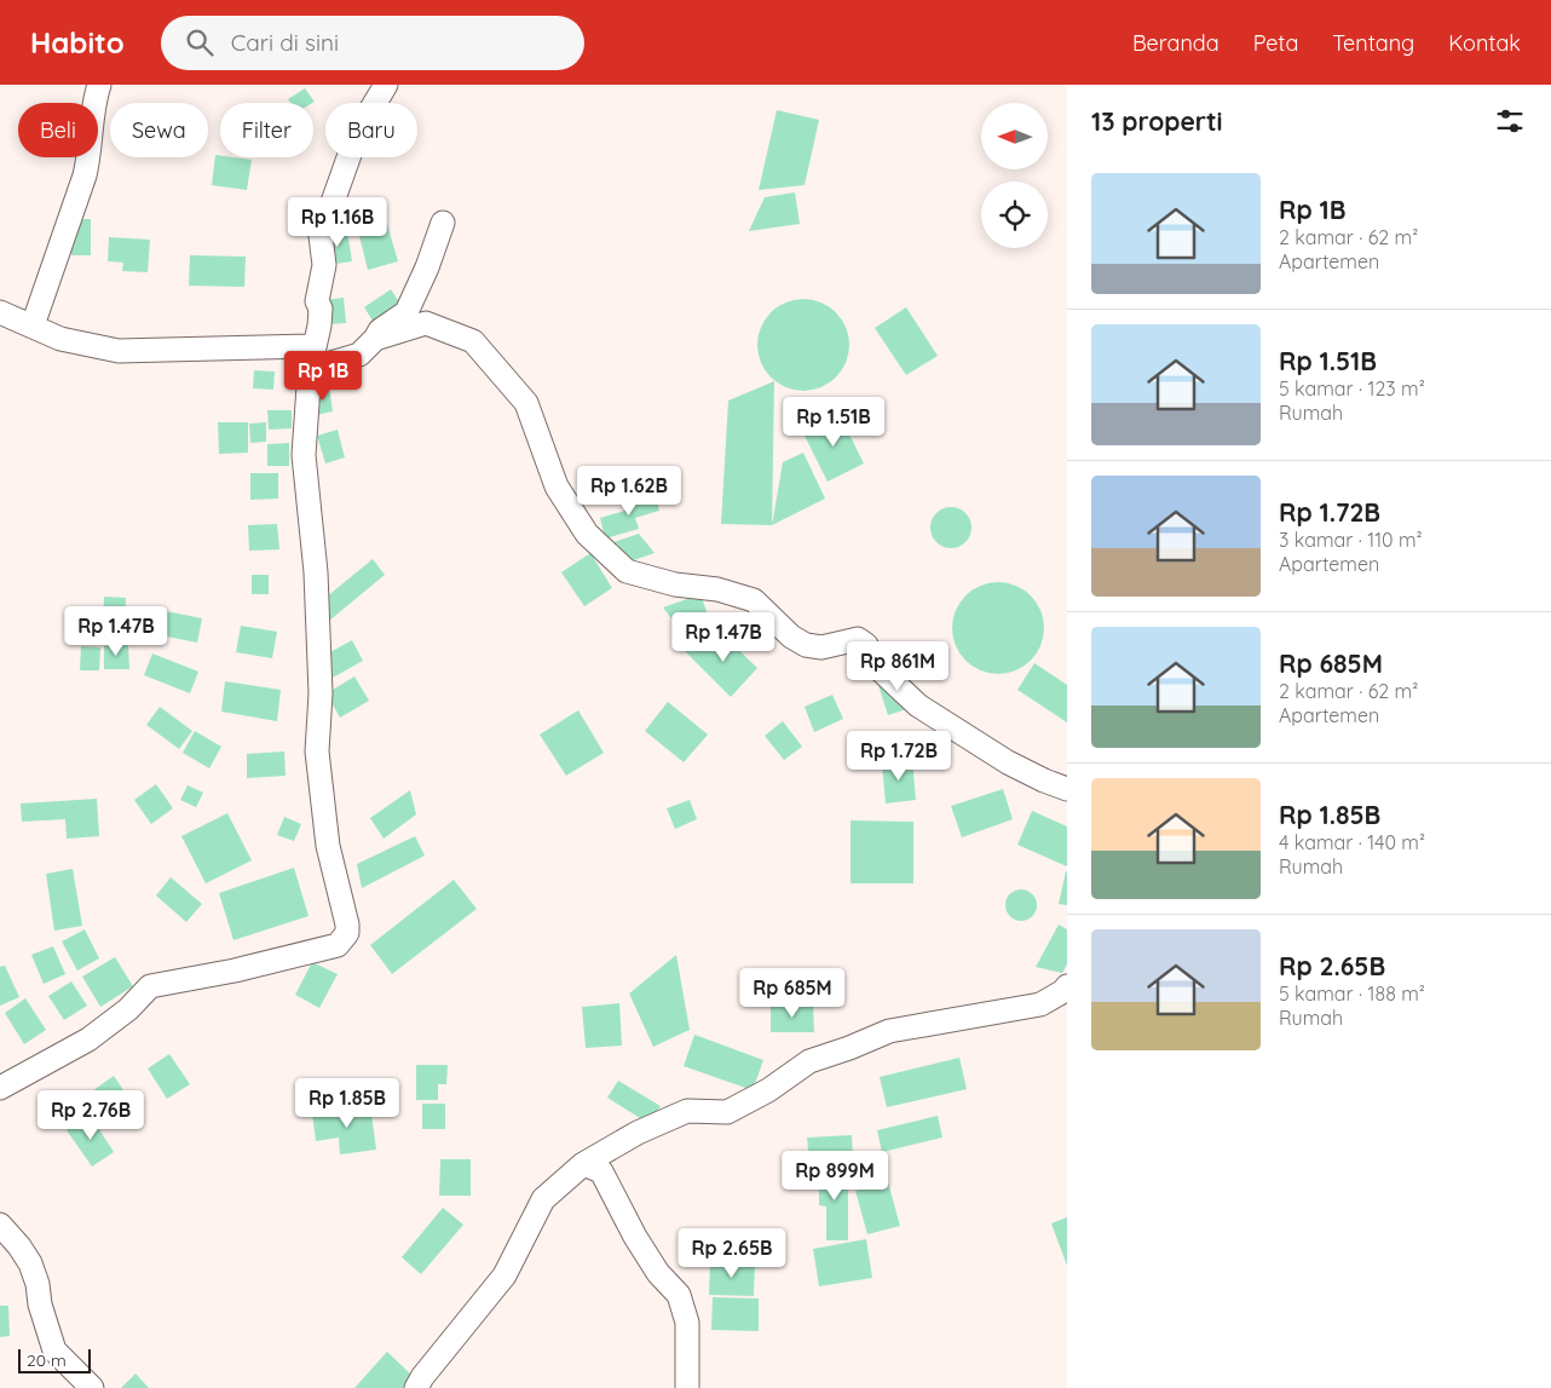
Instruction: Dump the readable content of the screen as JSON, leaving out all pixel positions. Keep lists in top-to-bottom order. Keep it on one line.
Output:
{"scale_bar":"20 m","north":"left","page":{"header":"Habito","search":"Cari di sini","nav":["Beranda","Peta","Tentang","Kontak"],"heading":"13 properti","chip":["Beli","Sewa","Filter","Baru"],"list":[{"name":"Rp 1B","note":"2 kamar · 62 m² · Apartemen"},{"name":"Rp 1.51B","note":"5 kamar · 123 m² · Rumah"},{"name":"Rp 1.72B","note":"3 kamar · 110 m² · Apartemen"},{"name":"Rp 685M","note":"2 kamar · 62 m² · Apartemen"},{"name":"Rp 1.85B","note":"4 kamar · 140 m² · Rumah"},{"name":"Rp 2.65B","note":"5 kamar · 188 m² · Rumah"}],"price":["Rp 1.16B","Rp 1B","Rp 1.51B","Rp 1.62B","Rp 1.47B","Rp 1.47B","Rp 861M","Rp 1.72B","Rp 685M","Rp 1.85B","Rp 2.76B","Rp 899M","Rp 2.65B"],"scale":"20 m"}}
